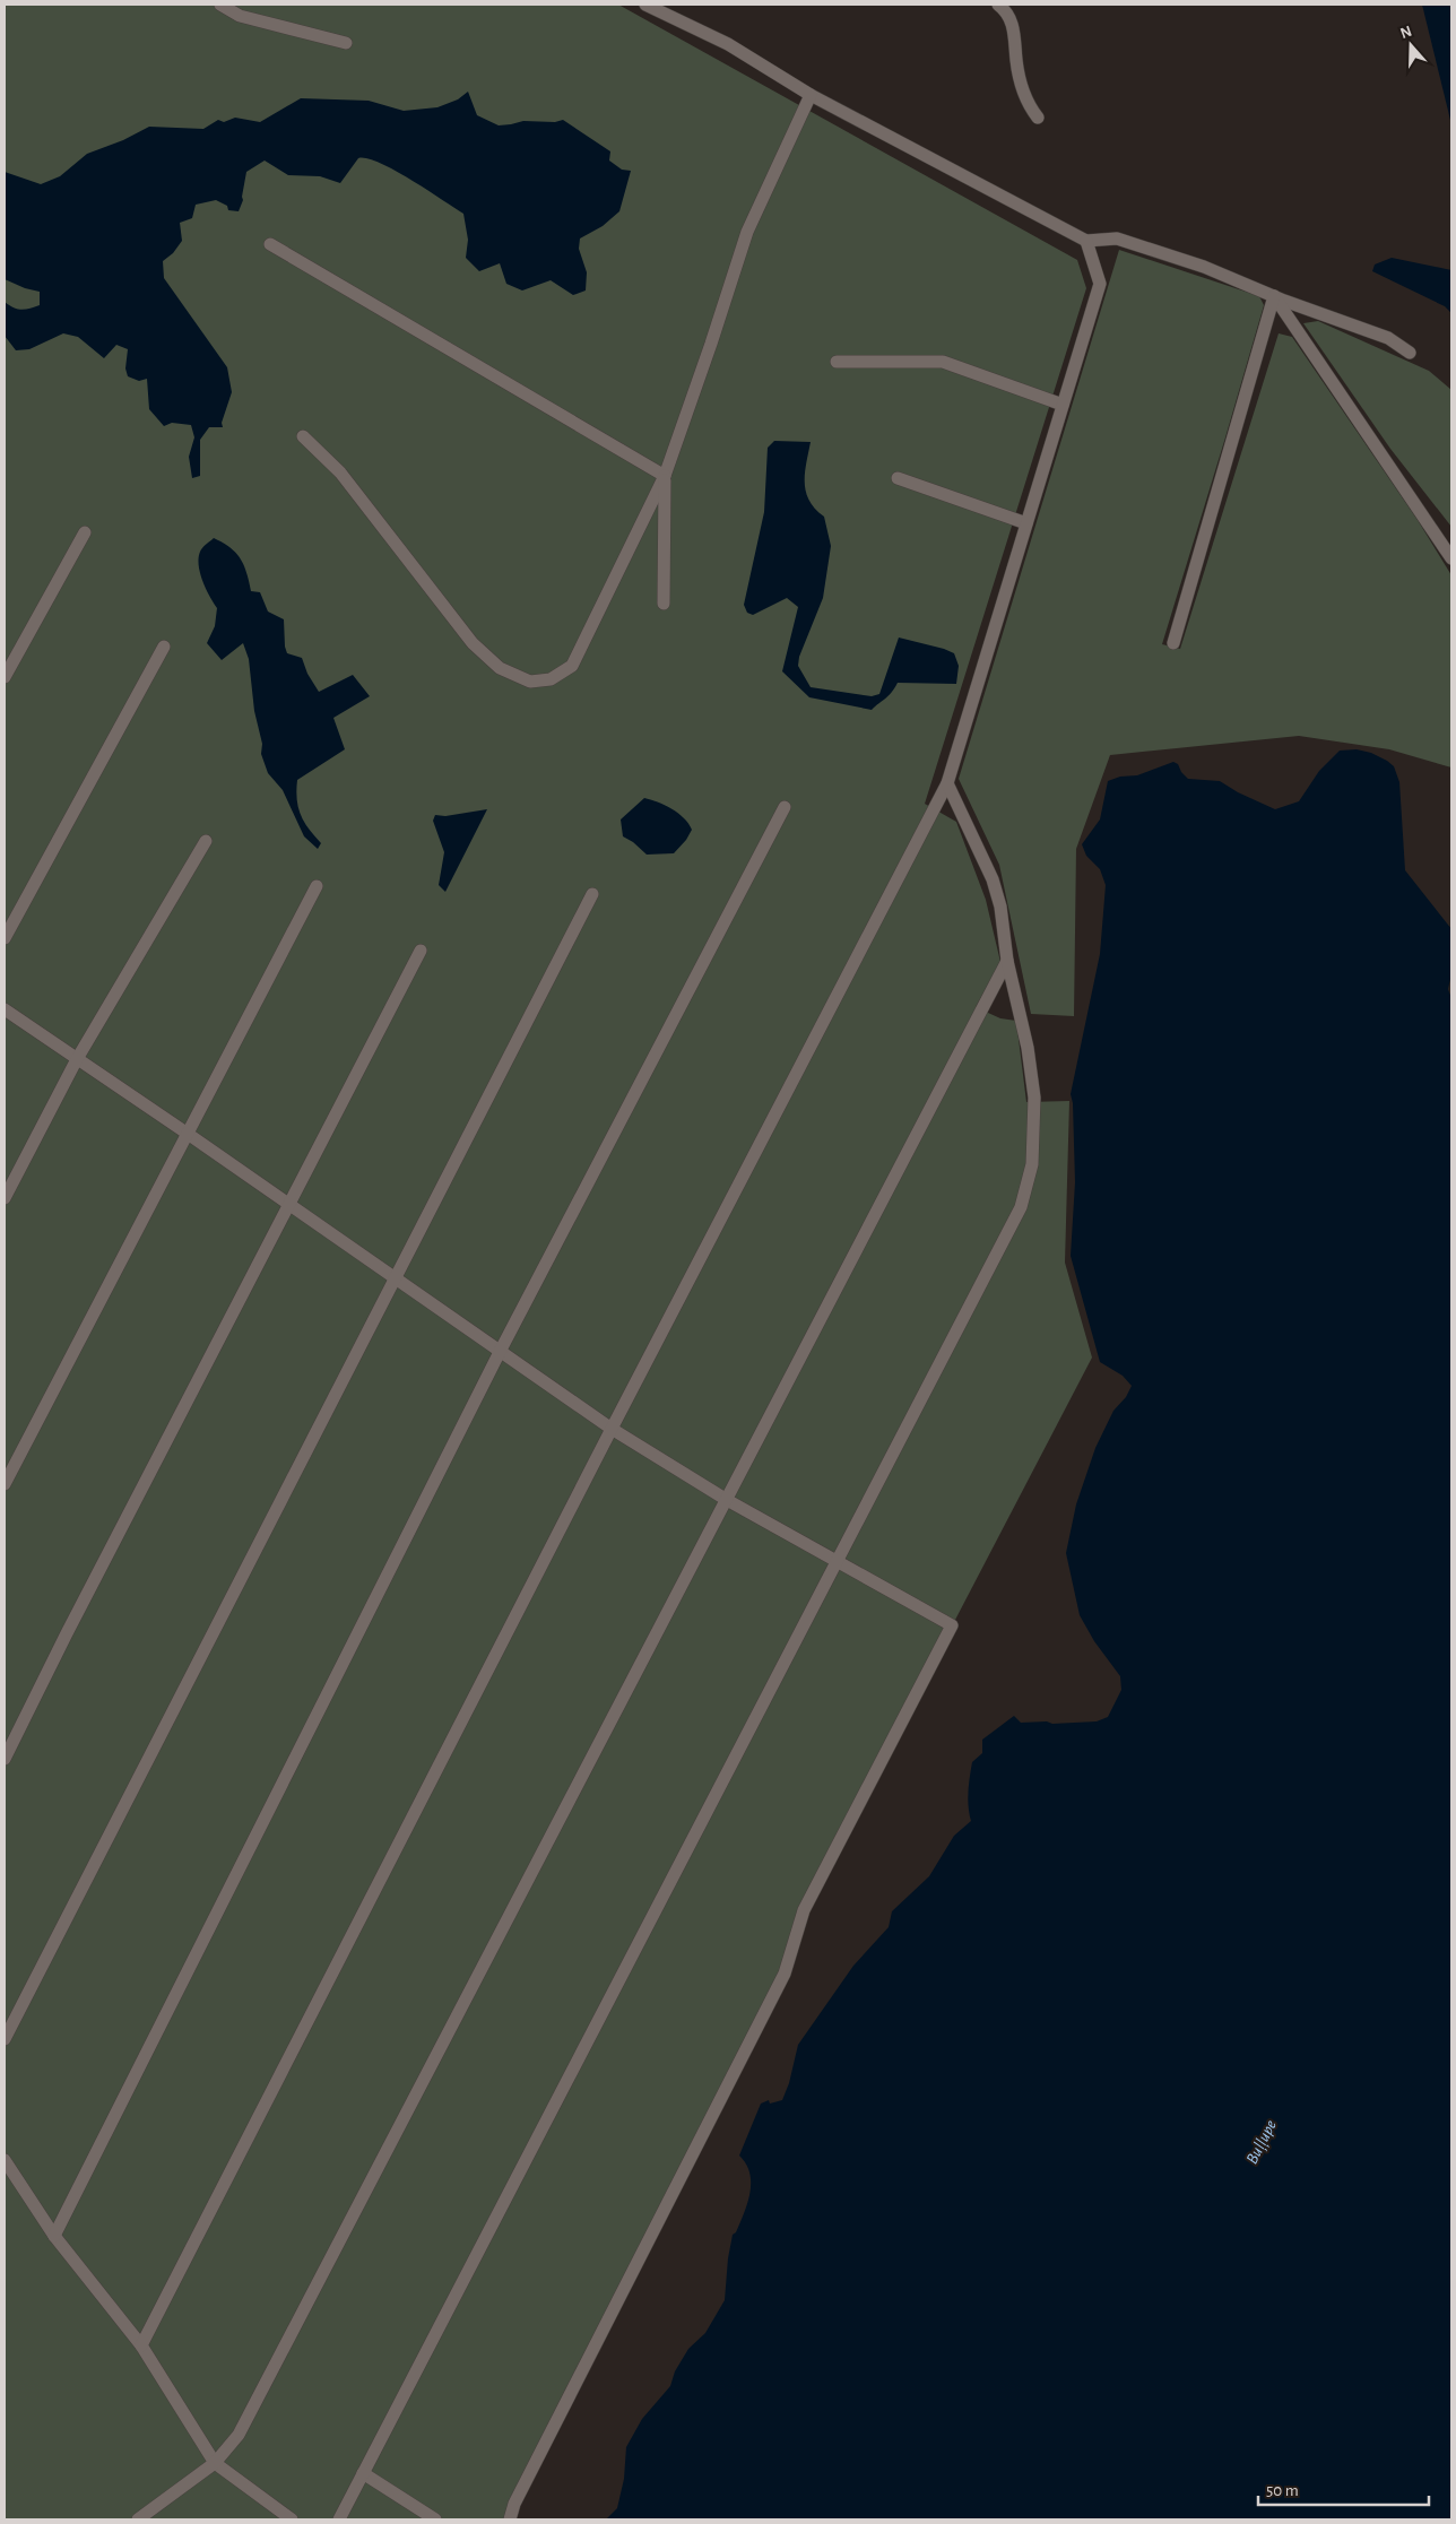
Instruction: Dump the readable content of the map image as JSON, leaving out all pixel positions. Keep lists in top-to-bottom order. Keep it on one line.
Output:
{"water":["Buļļupe"],"scale_bar":"50 m","north":"top"}
